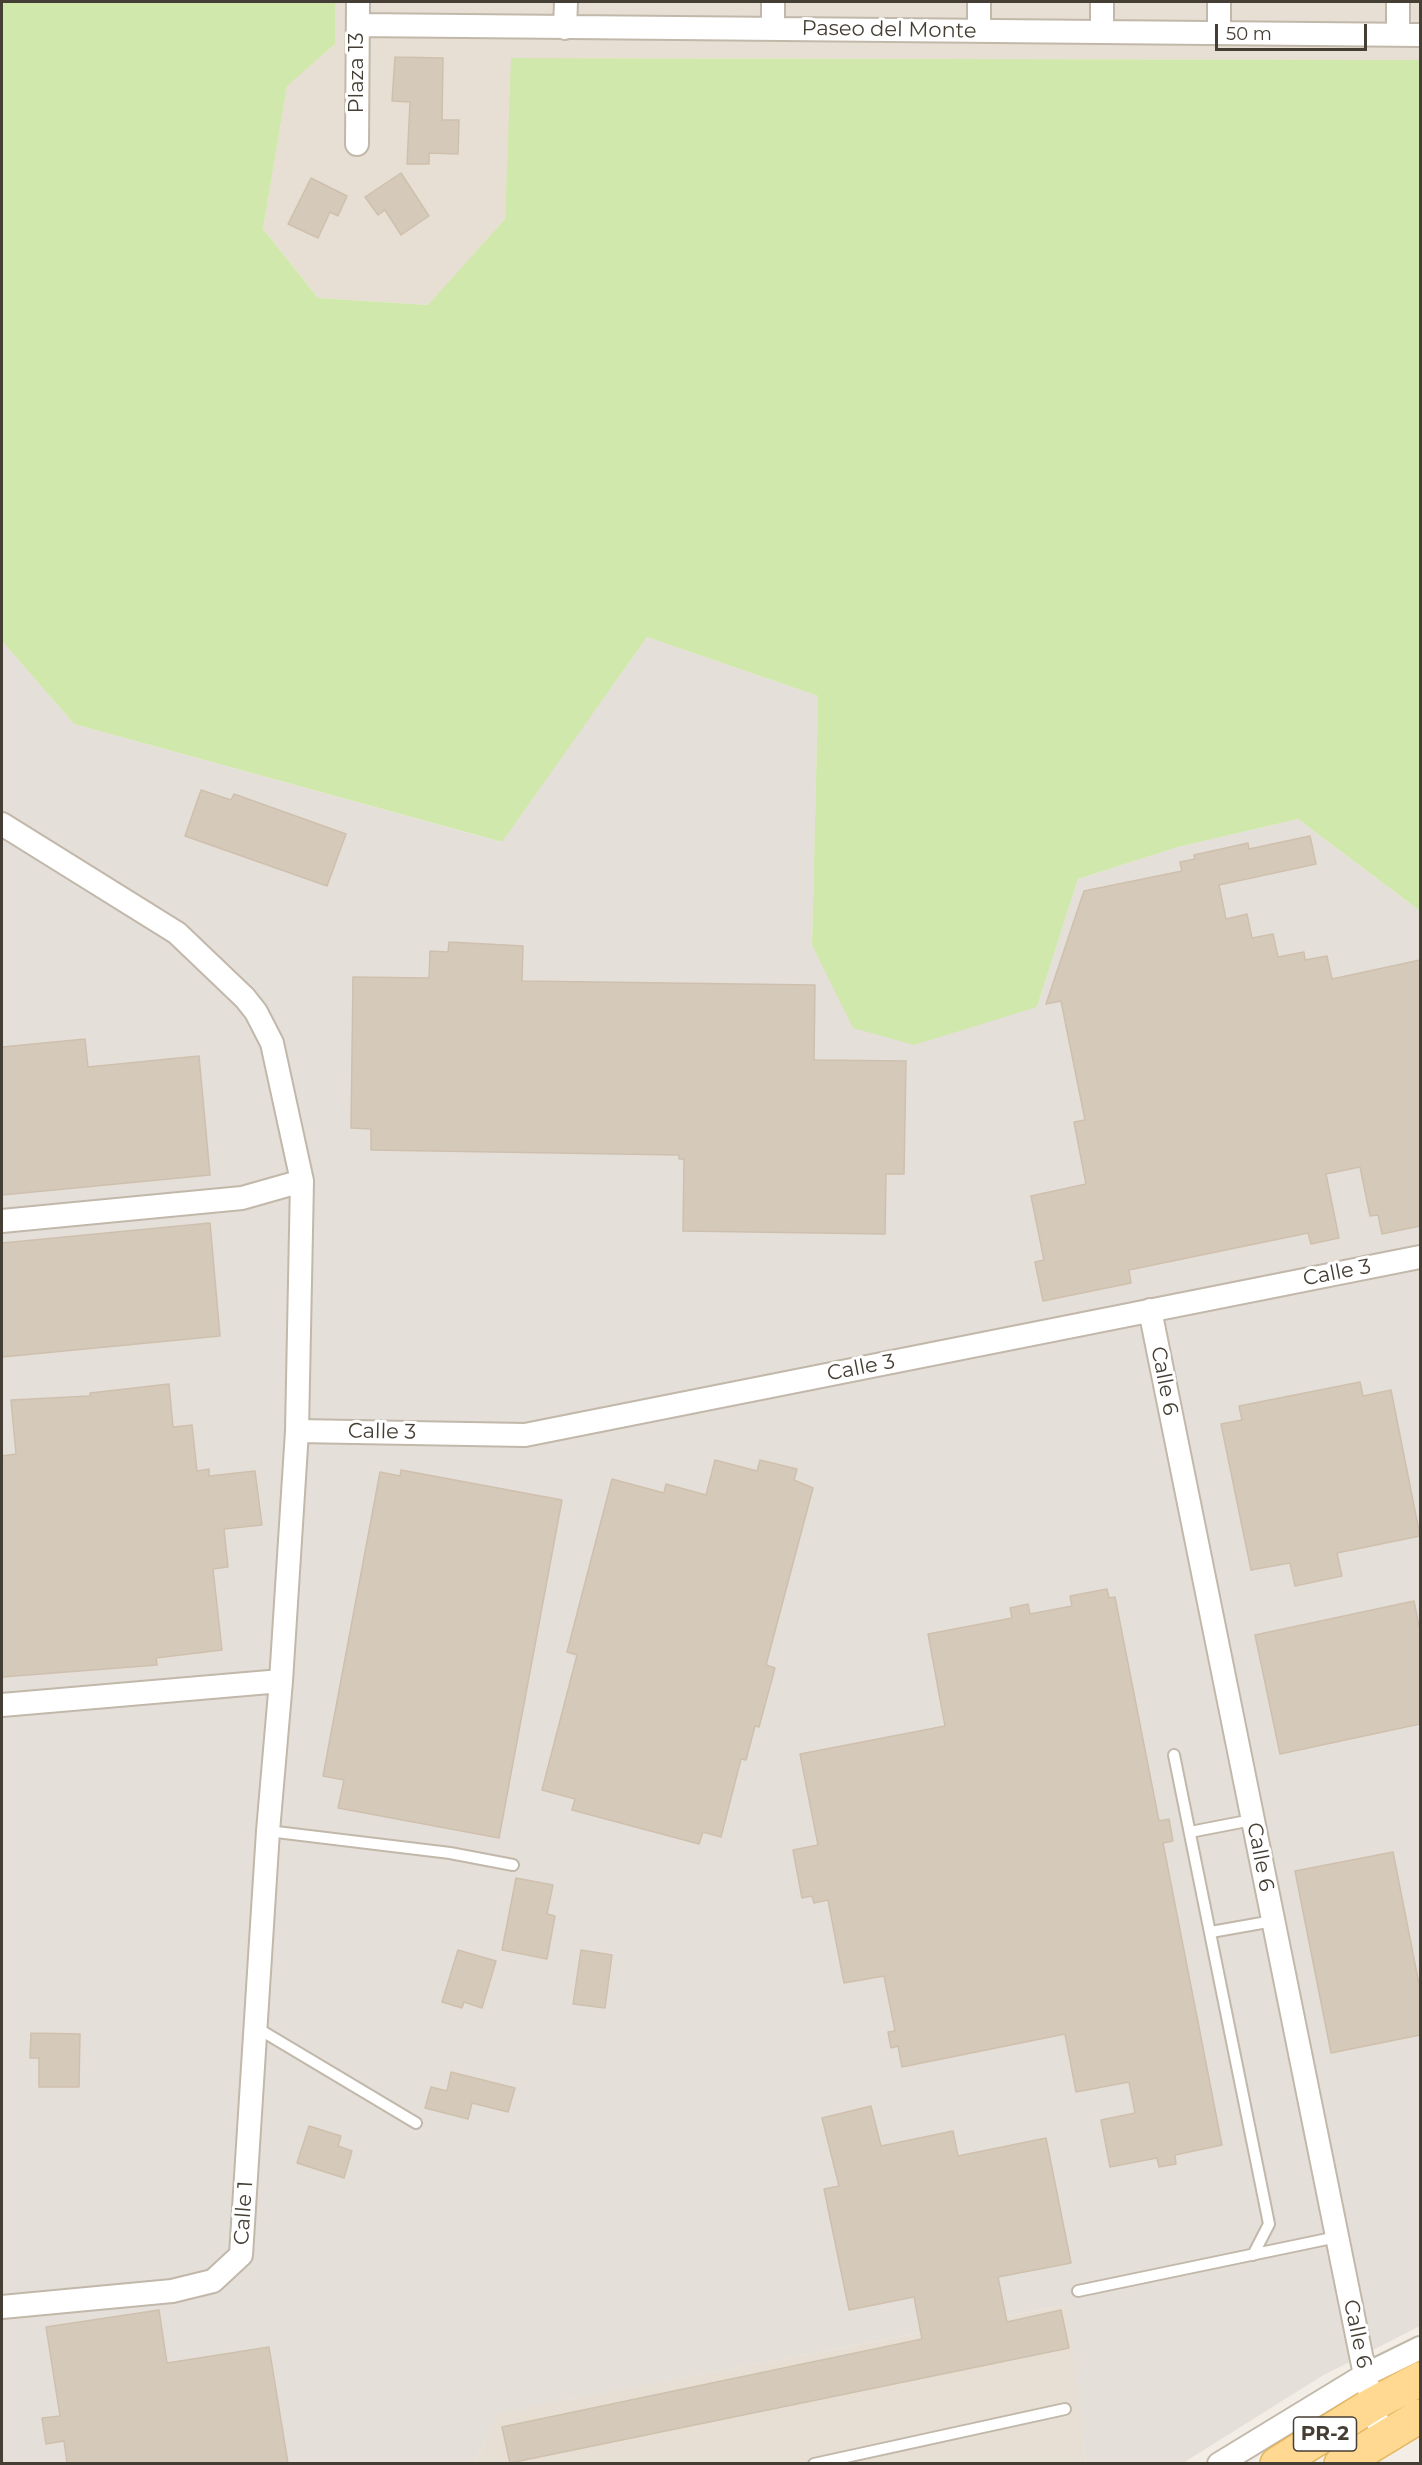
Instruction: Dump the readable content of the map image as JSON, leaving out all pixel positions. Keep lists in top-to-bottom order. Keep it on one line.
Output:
{"streets":{"main road":["PR-2"],"street":["Paseo del Monte","Plaza 13","Calle 3","Calle 6","Calle 1"]},"crossings":[["Paseo del Monte","Plaza 13"],["Calle 3","Calle 6"],["Calle 3","Calle 1"],["Calle 6","PR-2"]],"scale_bar":"50 m"}
